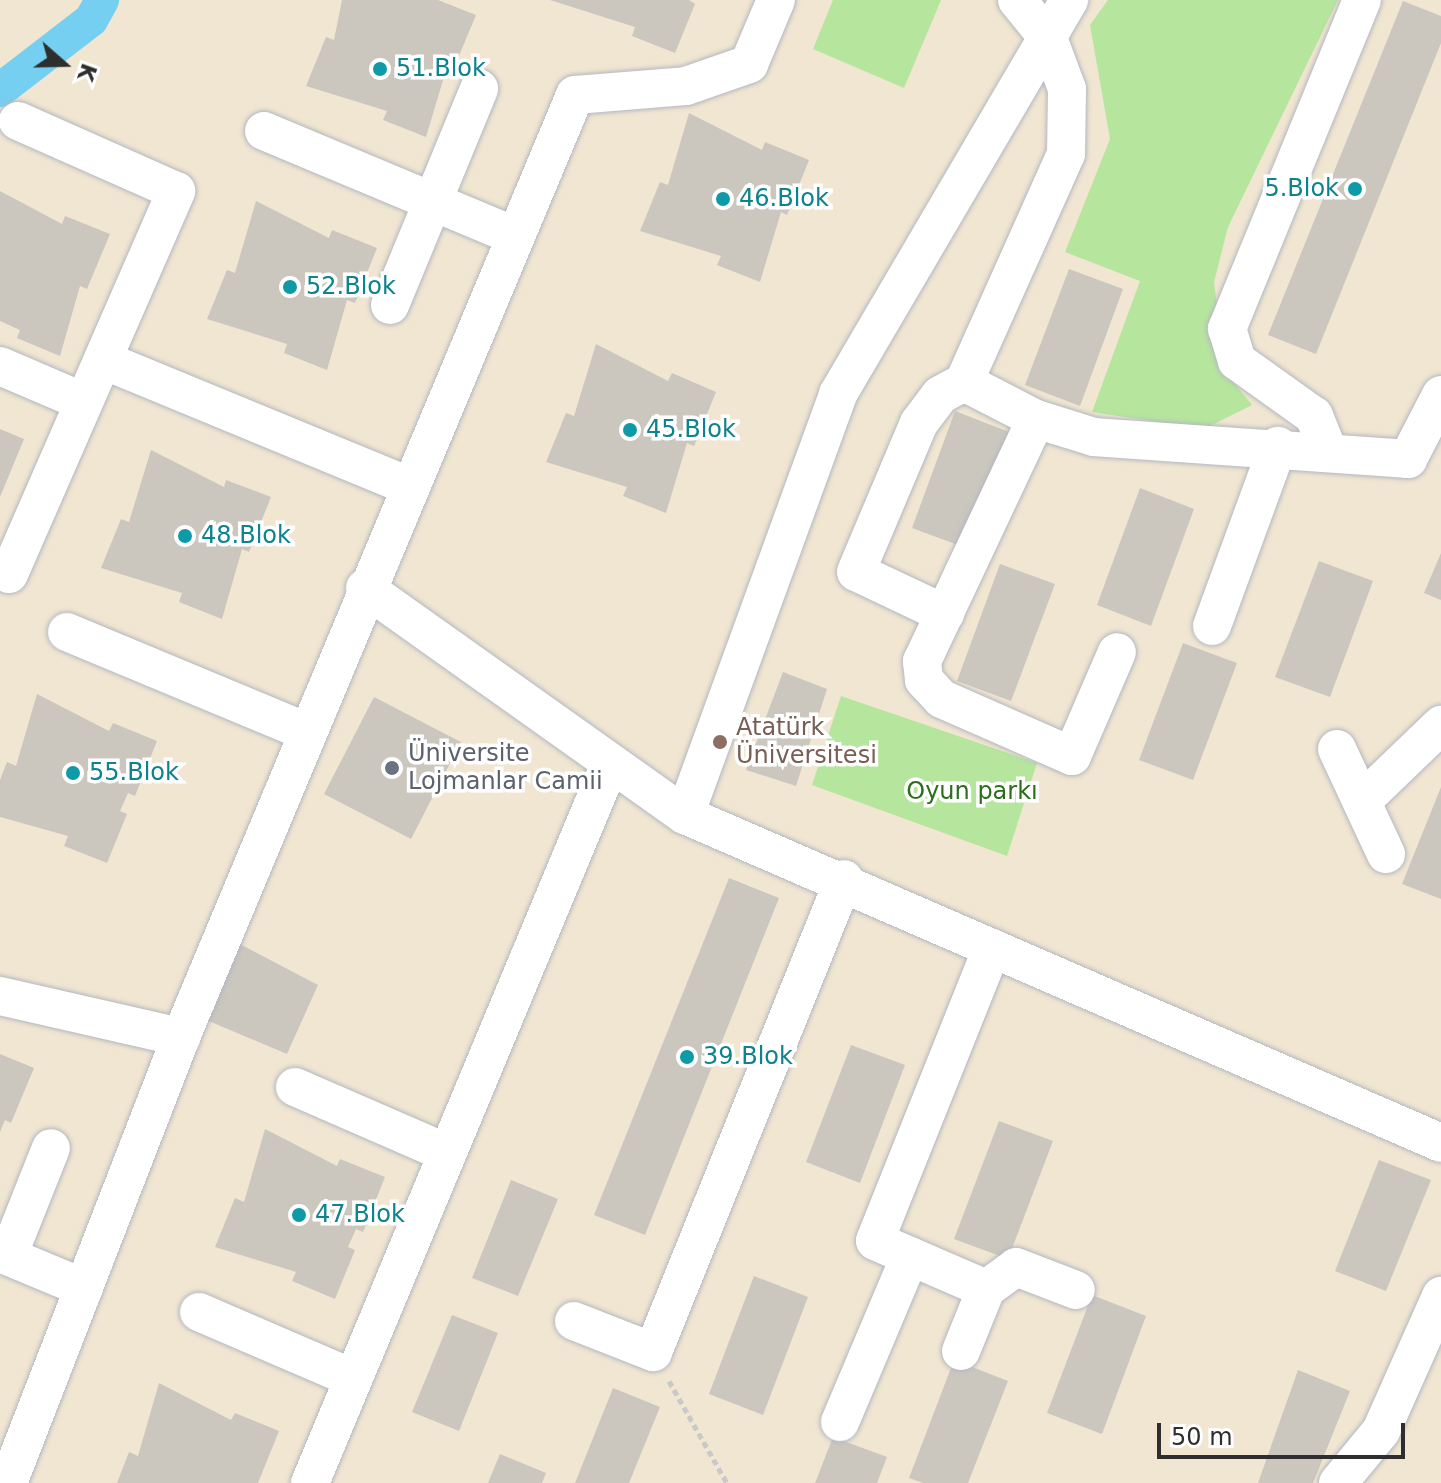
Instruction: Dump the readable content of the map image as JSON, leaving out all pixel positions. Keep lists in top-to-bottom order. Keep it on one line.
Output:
{"parks":["Oyun parkı"],"places":["51.Blok","5.Blok","46.Blok","52.Blok","45.Blok","48.Blok","Atatürk Üniversitesi","Üniversite Lojmanlar Camii","55.Blok","39.Blok","47.Blok"],"scale_bar":"50 m","north":"right"}
